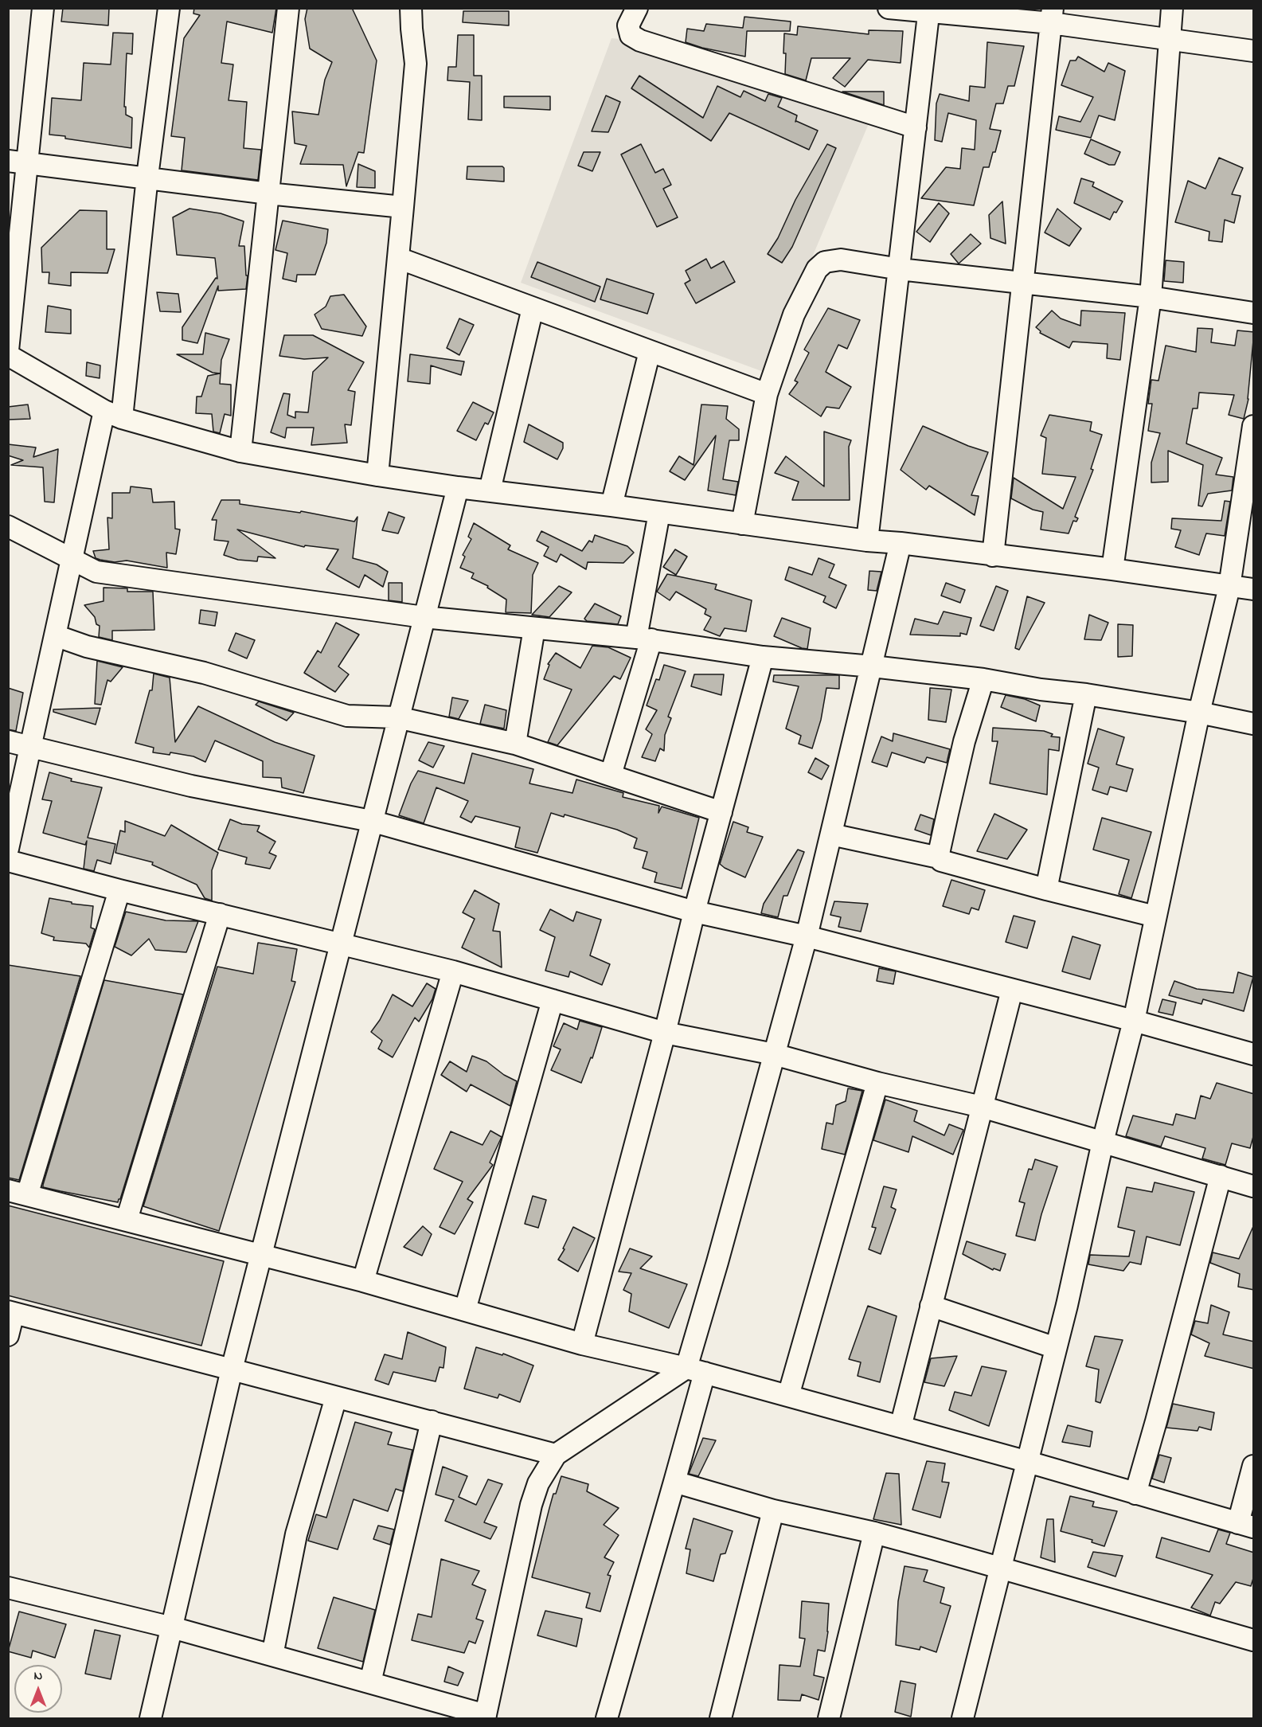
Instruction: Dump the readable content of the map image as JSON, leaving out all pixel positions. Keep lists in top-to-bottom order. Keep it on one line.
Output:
{"north":"top"}
